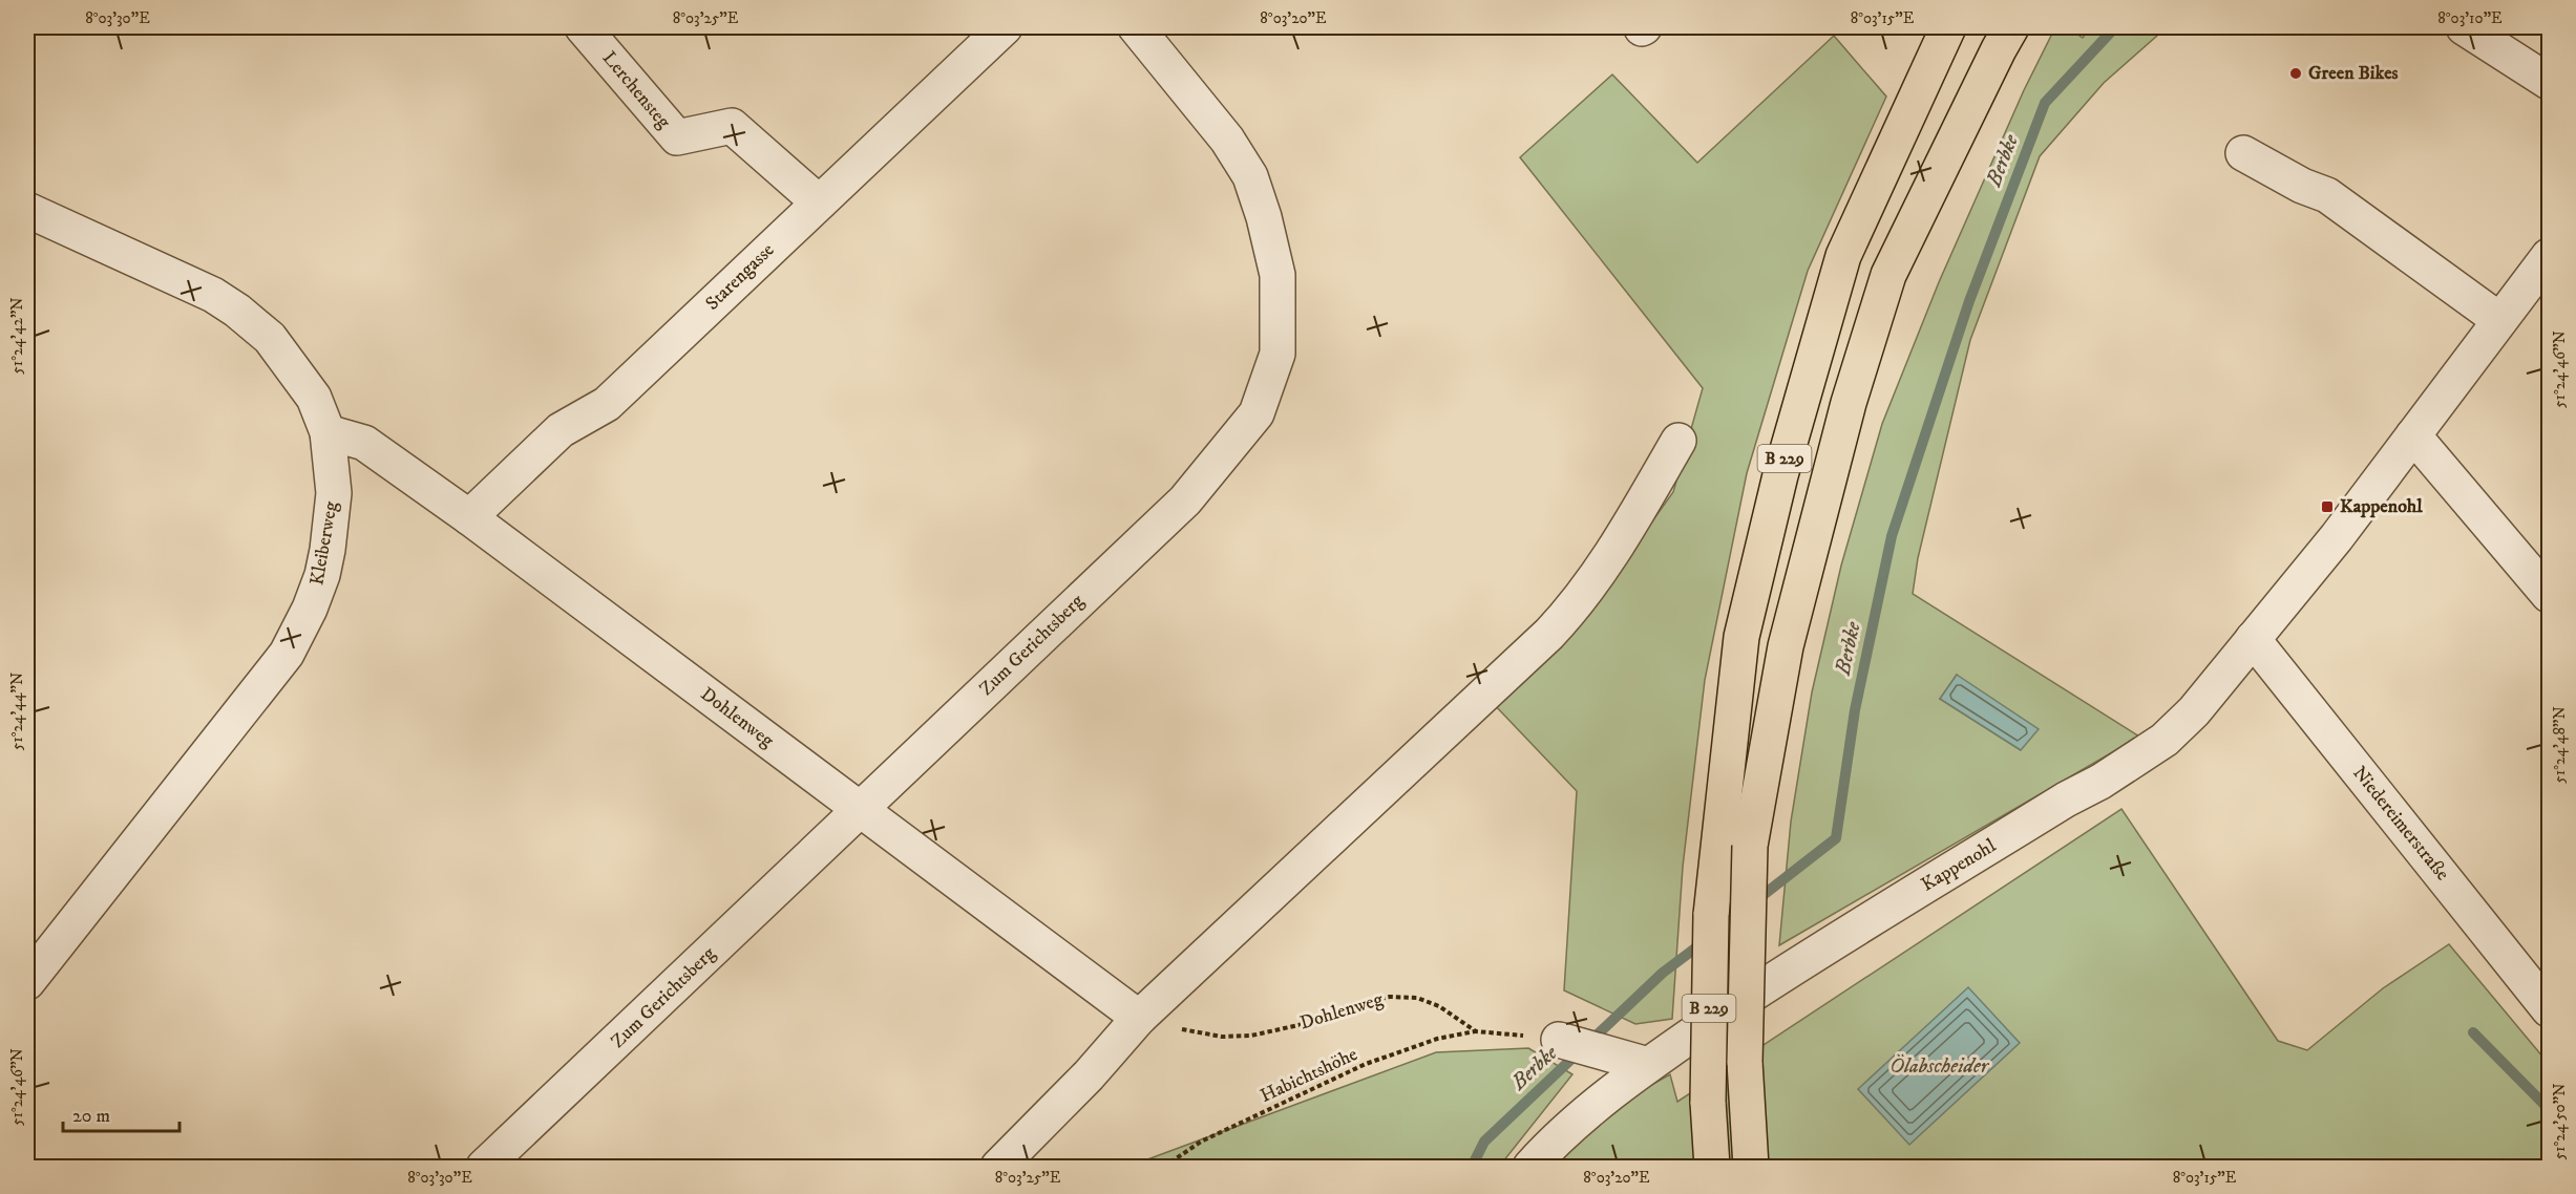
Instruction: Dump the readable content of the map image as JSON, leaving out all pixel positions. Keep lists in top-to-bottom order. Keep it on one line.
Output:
{"streets":{"main road":["B 229"],"street":["Lerchensteg","Starengasse","Kleiberweg","Zum Gerichtsberg","Dohlenweg","Niedereimerstraße","Kappenohl"],"path":["Habichtshöhe"]},"crossings":[["Lerchensteg","Starengasse"],["Starengasse","Dohlenweg"],["Kleiberweg","Dohlenweg"],["Zum Gerichtsberg","Dohlenweg"],["Dohlenweg","Habichtshöhe"],["Niedereimerstraße","Kappenohl"]],"water":["Berbke","Ölabscheider"],"places":{"other":["Green Bikes"],"transit":["Kappenohl"]},"scale_bar":"20 m","coordinates":["8°03'30\"E","8°03'25\"E","8°03'20\"E","8°03'15\"E","8°03'10\"E","51°24'42\"N","51°24'46\"N","51°24'44\"N","51°24'48\"N","51°24'50\"N"]}
